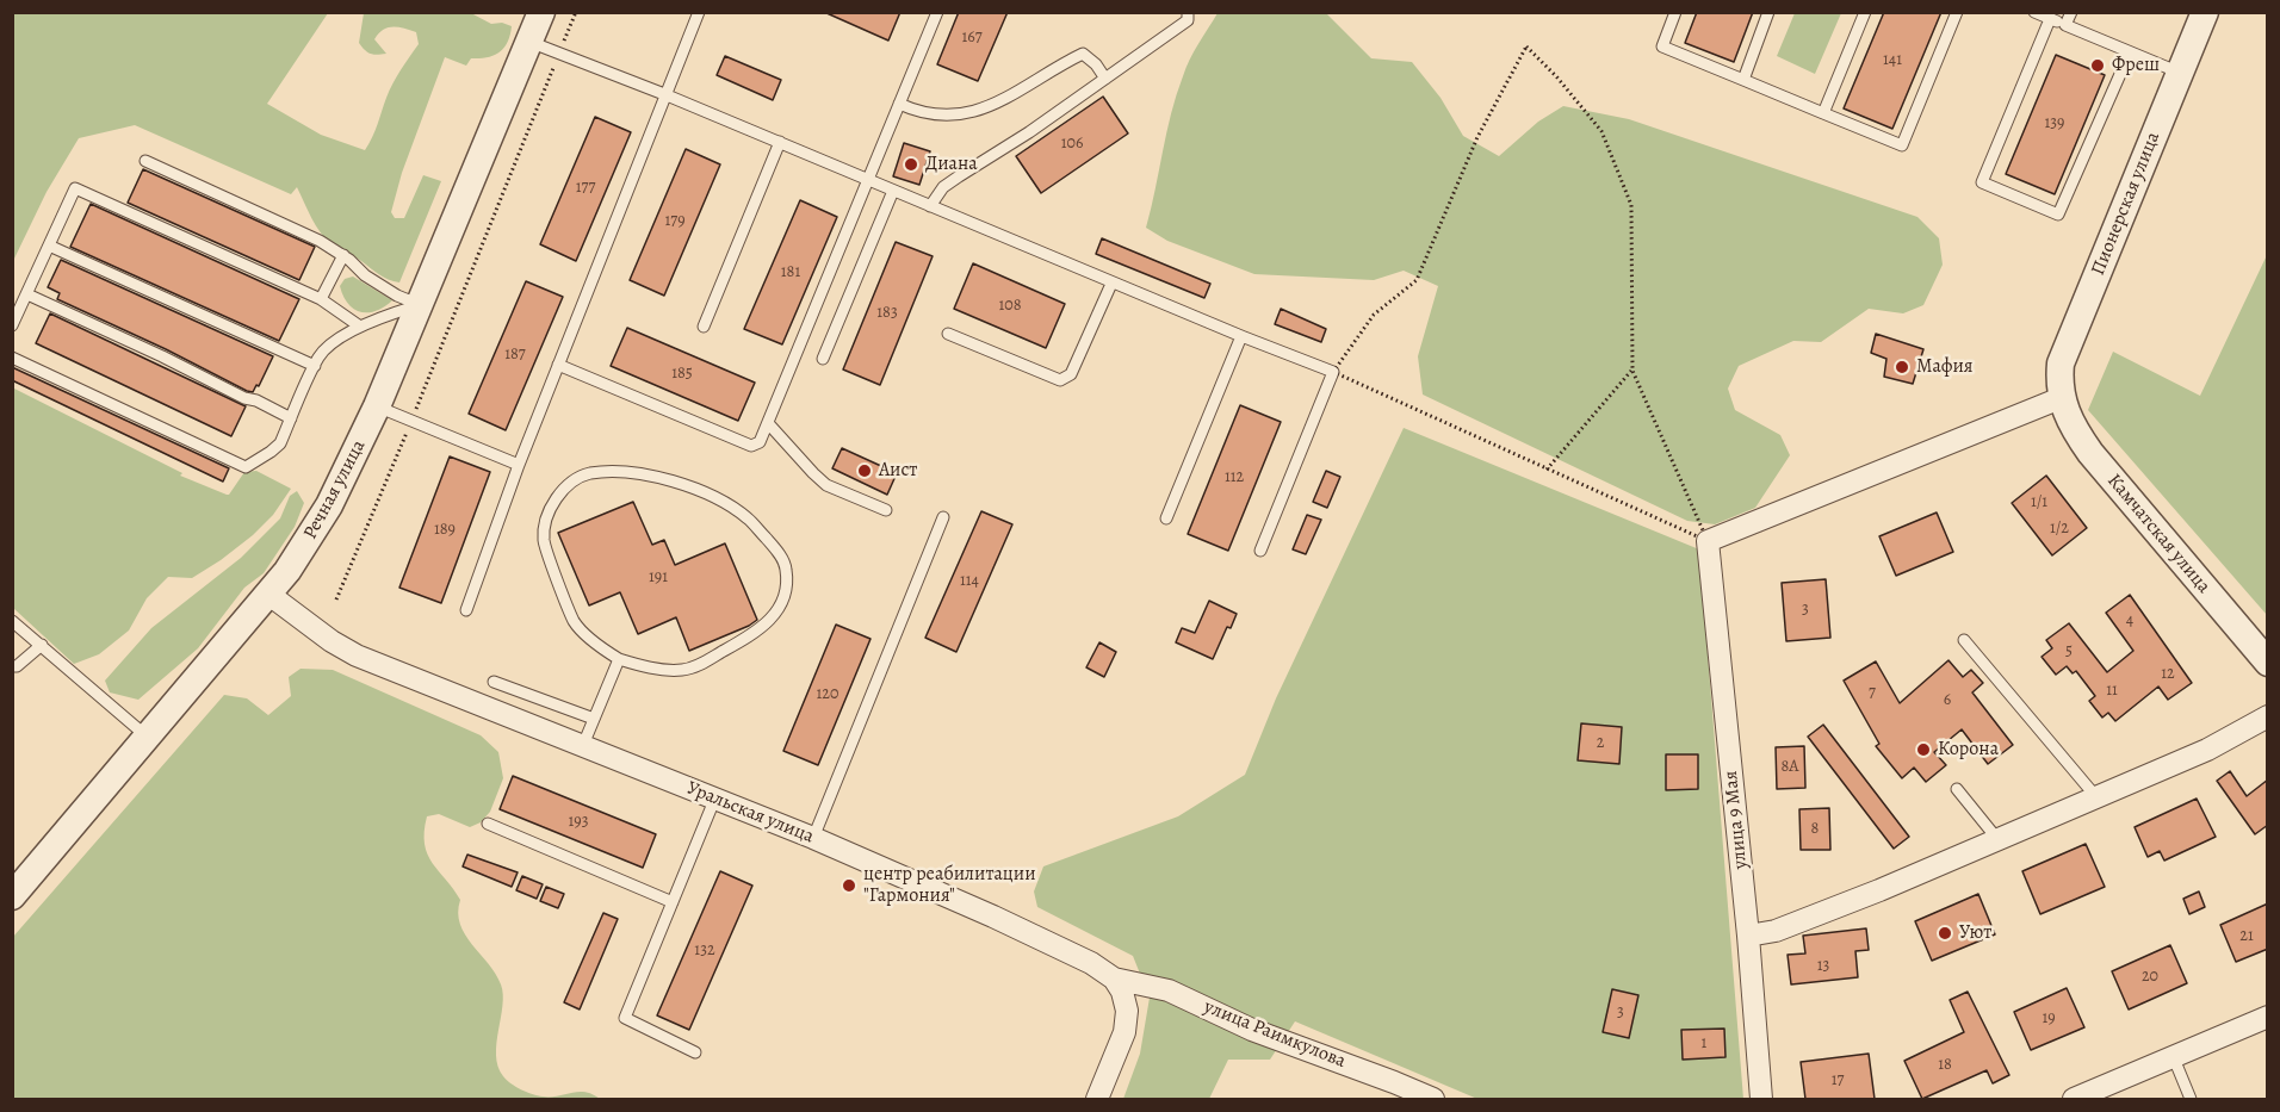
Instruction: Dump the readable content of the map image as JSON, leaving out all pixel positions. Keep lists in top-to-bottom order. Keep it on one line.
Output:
{"streets":{"street":["Пионерская улица","Речная улица","Камчатская улица","Уральская улица","улица 9 Мая","улица Раимкулова"]},"crossings":[["Пионерская улица","Камчатская улица"],["Речная улица","Уральская улица"],["Уральская улица","улица Раимкулова"]],"places":["Фреш","Диана","Мафия","Аист","Корона","центр реабилитации \"Гармония\"","Уют"],"house_numbers":["167","141","139","106","177","179","181","108","183","187","185","112","1/1","1/2","189","191","114","3","4","5","12","11","7","120","6","2","8А","193","8","21","132","13","20","3","19","1","18","17"]}
